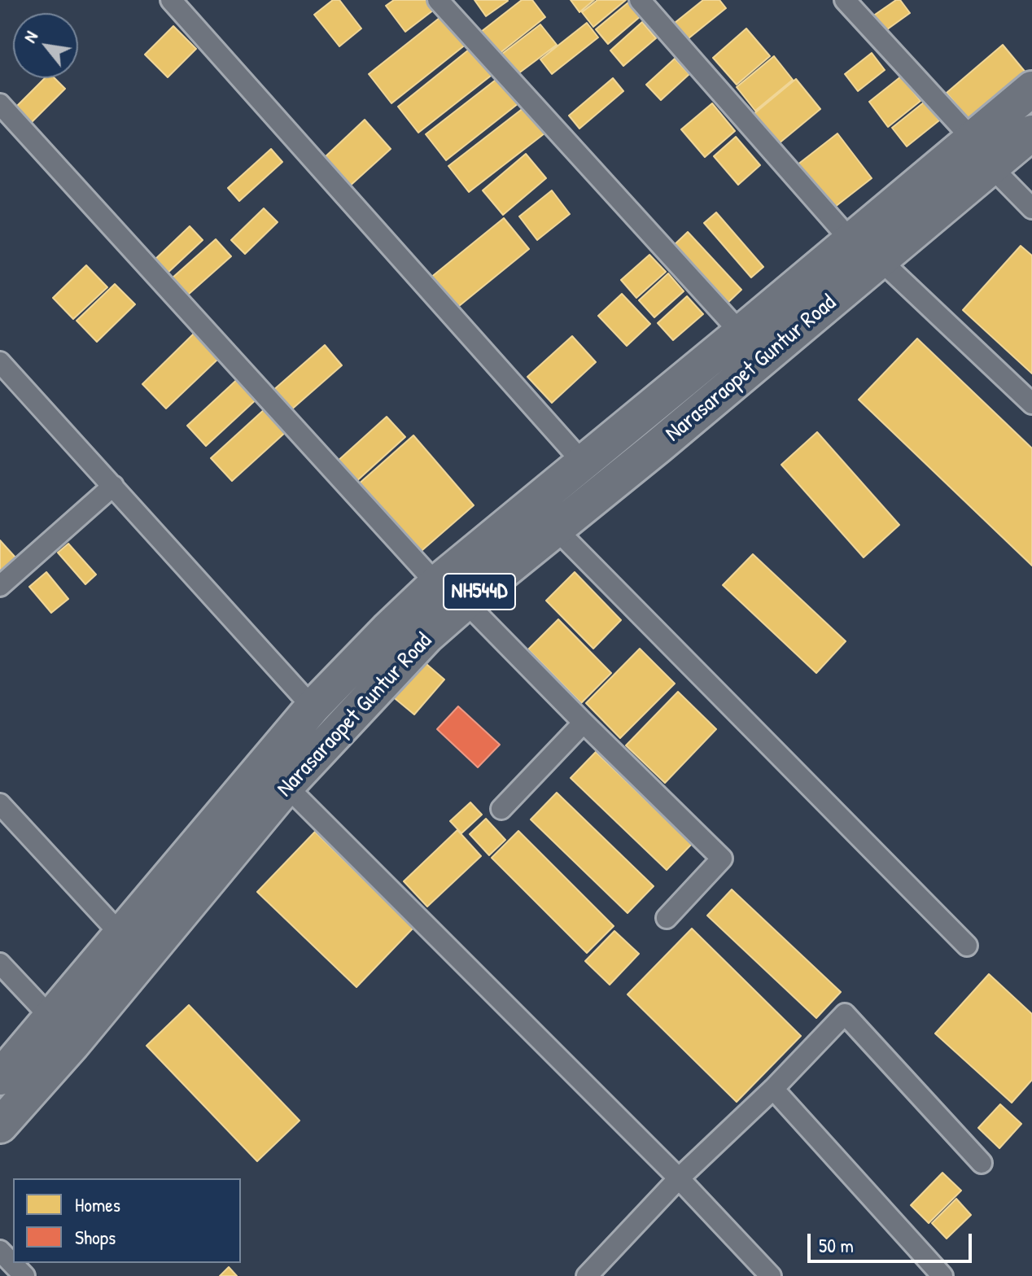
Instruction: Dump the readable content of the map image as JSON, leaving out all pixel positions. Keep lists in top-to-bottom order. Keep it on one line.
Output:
{"streets":{"highway":["Narasaraopet Guntur Road","NH544D"]},"legend":["Homes","Shops"],"scale_bar":"50 m","north":"top left"}
